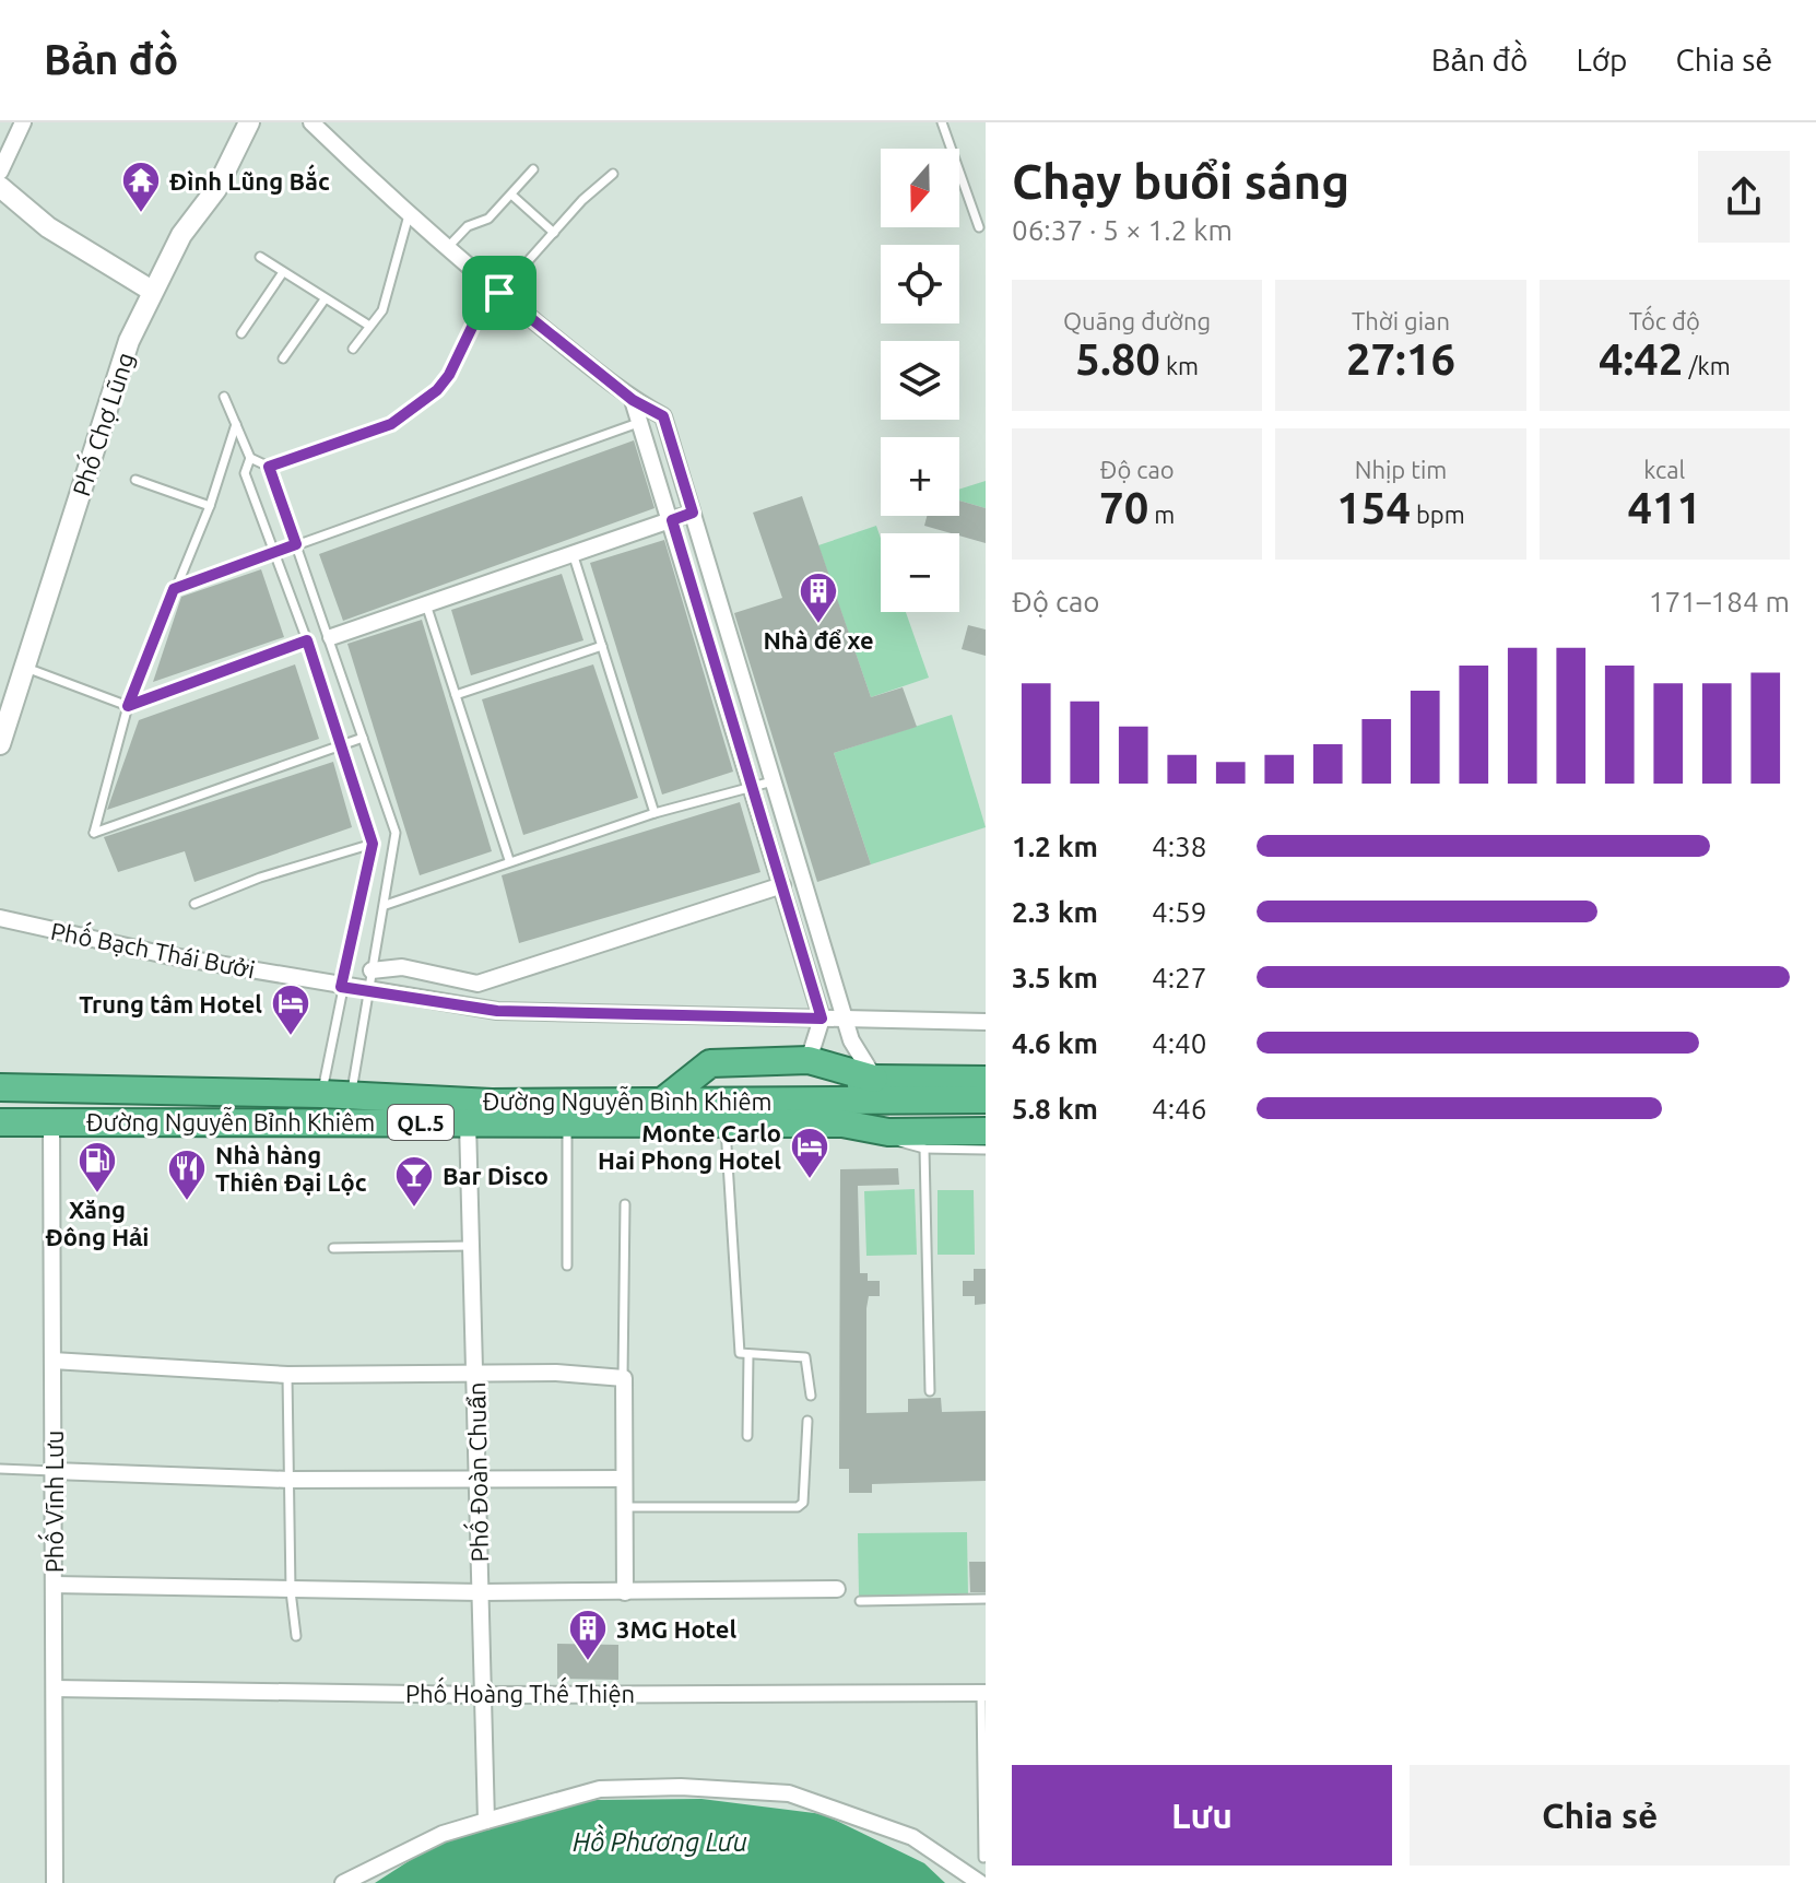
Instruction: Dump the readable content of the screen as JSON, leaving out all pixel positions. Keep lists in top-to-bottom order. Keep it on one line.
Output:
{"streets":{"highway":["Đường Nguyễn Bình Khiêm","Đường Nguyễn Bỉnh Khiêm","QL.5"],"street":["Phố Chợ Lũng","Phố Bạch Thái Bưởi","Phố Đoàn Chuẩn","Phố Vĩnh Lưu","Phố Hoàng Thế Thiện"]},"crossings":[["Đường Nguyễn Bình Khiêm","Đường Nguyễn Bỉnh Khiêm"],["Đường Nguyễn Bình Khiêm","QL.5"],["Đường Nguyễn Bỉnh Khiêm","QL.5"],["Đường Nguyễn Bỉnh Khiêm","Phố Đoàn Chuẩn"],["Đường Nguyễn Bỉnh Khiêm","Phố Vĩnh Lưu"],["Phố Đoàn Chuẩn","Phố Hoàng Thế Thiện"],["Phố Vĩnh Lưu","Phố Hoàng Thế Thiện"]],"water":["Hồ Phương Lưu"],"places":{"temple":["Đình Lũng Bắc"],"building":["Nhà để xe","3MG Hotel"],"hotel":["Trung tâm Hotel","Monte Carlo Hai Phong Hotel"],"fuel station":["Xăng Đông Hải"],"restaurant":["Nhà hàng Thiên Đại Lộc"],"bar":["Bar Disco"]},"north":"bottom","page":{"header":"Bản đồ","nav":["Bản đồ","Lớp","Chia sẻ"],"heading":["Chạy buổi sáng","06:37 · 5 × 1.2 km"],"map_buttons":["+","−"],"stats":[["Quãng đường","5.80 km"],["Thời gian","27:16"],["Tốc độ","4:42 /km"],["Độ cao","70 m"],["Nhịp tim","154 bpm"],["kcal","411"]],"chart":["Độ cao","171–184 m"],"list":[{"name":"1.2 km","note":"4:38"},{"name":"2.3 km","note":"4:59"},{"name":"3.5 km","note":"4:27"},{"name":"4.6 km","note":"4:40"},{"name":"5.8 km","note":"4:46"}],"buttons":["Lưu","Chia sẻ"]}}
